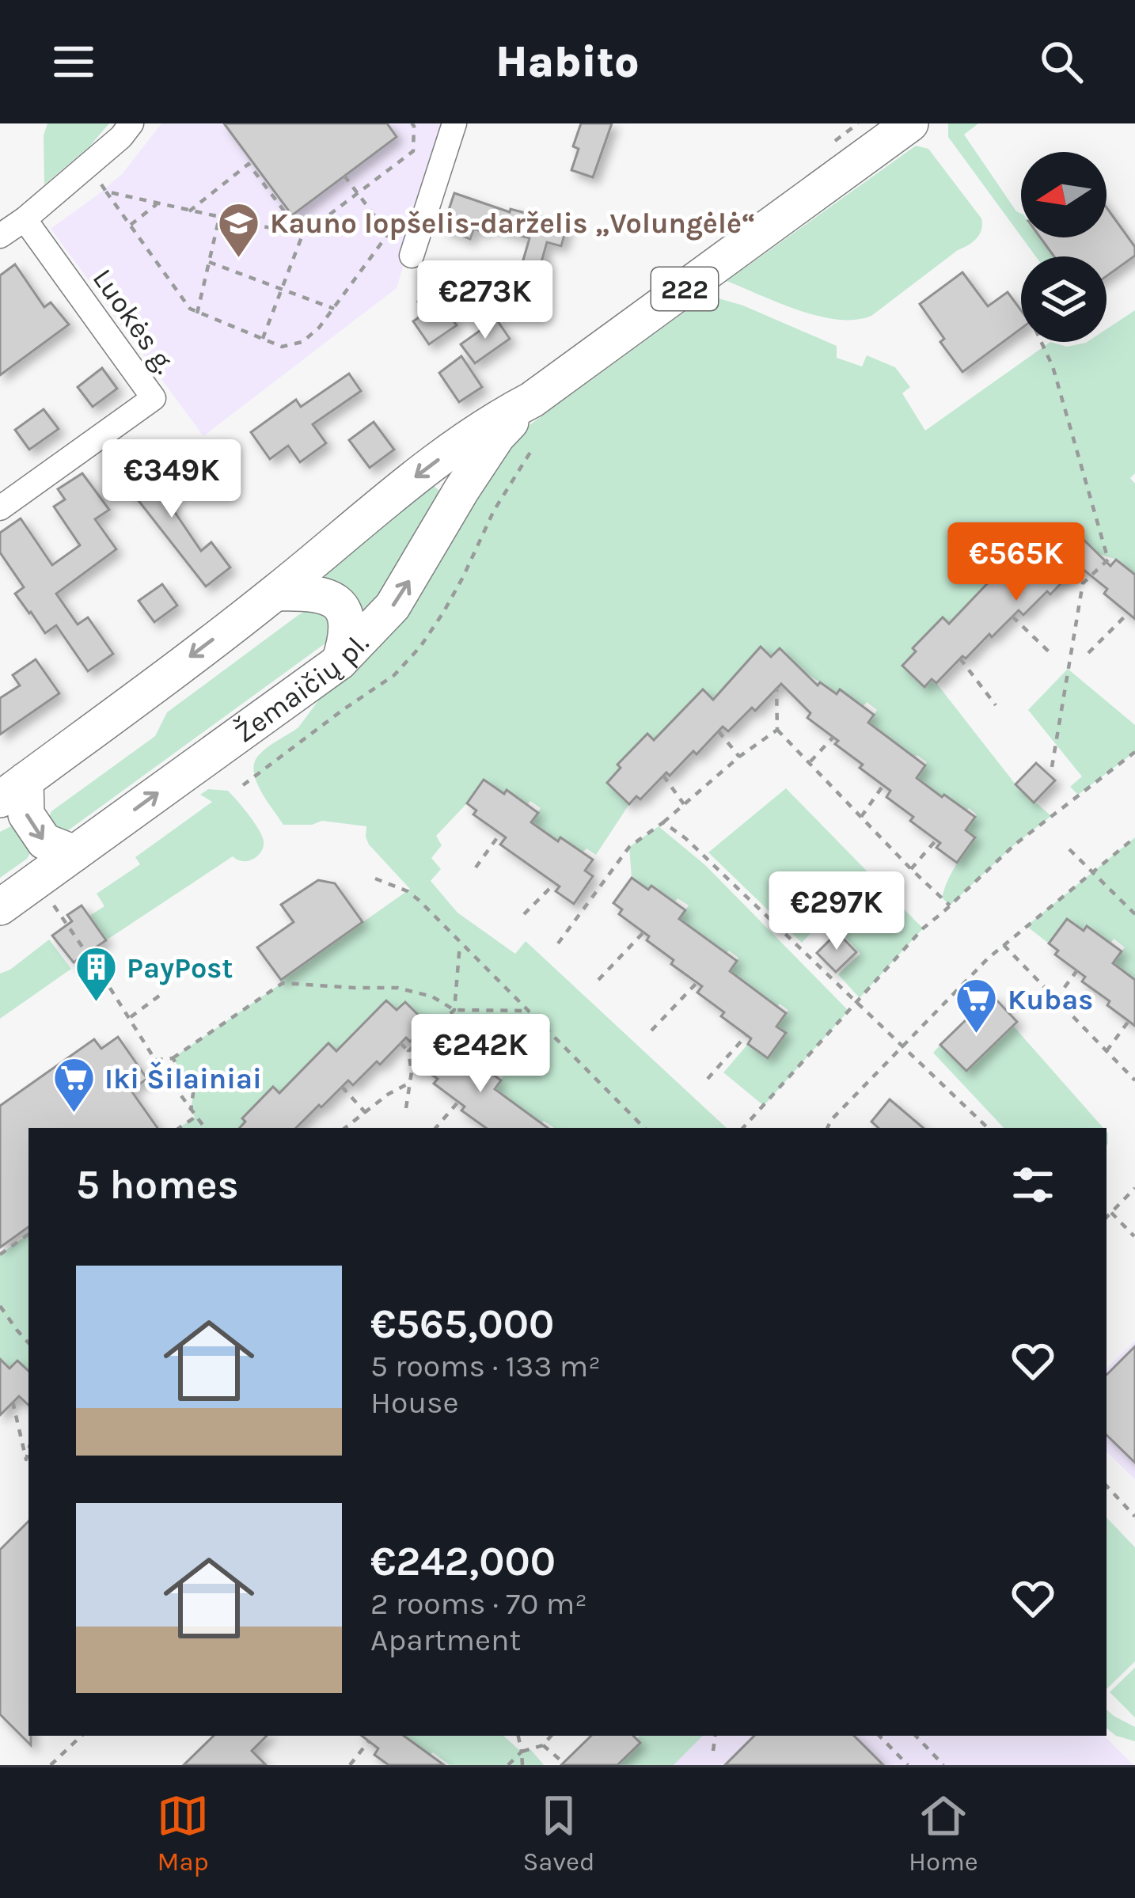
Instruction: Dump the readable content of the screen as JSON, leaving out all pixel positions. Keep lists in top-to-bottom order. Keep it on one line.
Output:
{"streets":{"main road":["222","Žemaičių pl."],"street":["Luokės g."]},"places":{"school or university":["Kauno lopšelis-darželis „Volungėlė“"],"building":["PayPost"],"supermarket":["Kubas","Iki Šilainiai"]},"north":"left","page":{"header":"Habito","price":["€273K","€349K","€565K","€297K","€242K"],"heading":"5 homes","list":[{"name":"€565,000","note":"5 rooms · 133 m² · House"},{"name":"€242,000","note":"2 rooms · 70 m² · Apartment"}],"tabs":["Map","Saved","Home"]}}
